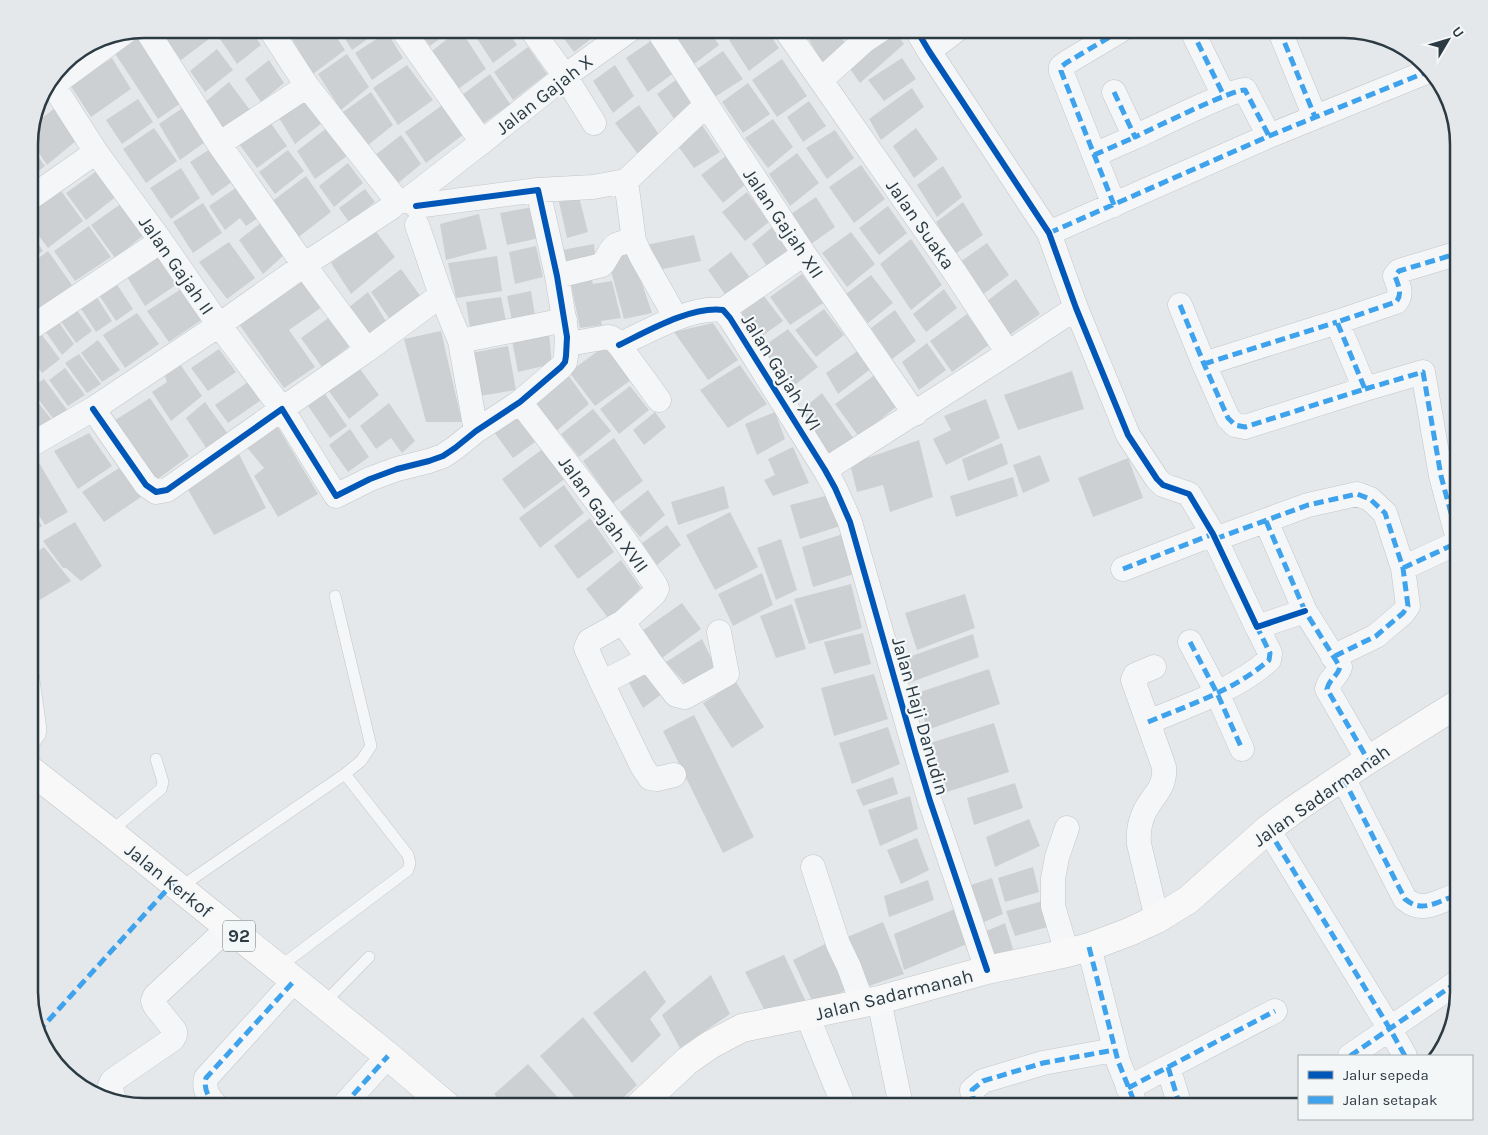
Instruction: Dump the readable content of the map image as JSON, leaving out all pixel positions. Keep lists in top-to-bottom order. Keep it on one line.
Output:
{"streets":{"main road":["Jalan Sadarmanah","Jalan Kerkof","92"],"street":["Jalan Gajah X","Jalan Gajah XII","Jalan Suaka","Jalan Gajah II","Jalan Gajah XVI","Jalan Gajah XVII","Jalan Haji Danudin"]},"crossings":[["Jalan Gajah X","Jalan Gajah II"],["Jalan Gajah XVI","Jalan Haji Danudin"],["Jalan Haji Danudin","Jalan Sadarmanah"]],"legend":["Jalur sepeda","Jalan setapak"],"north":"top right"}
